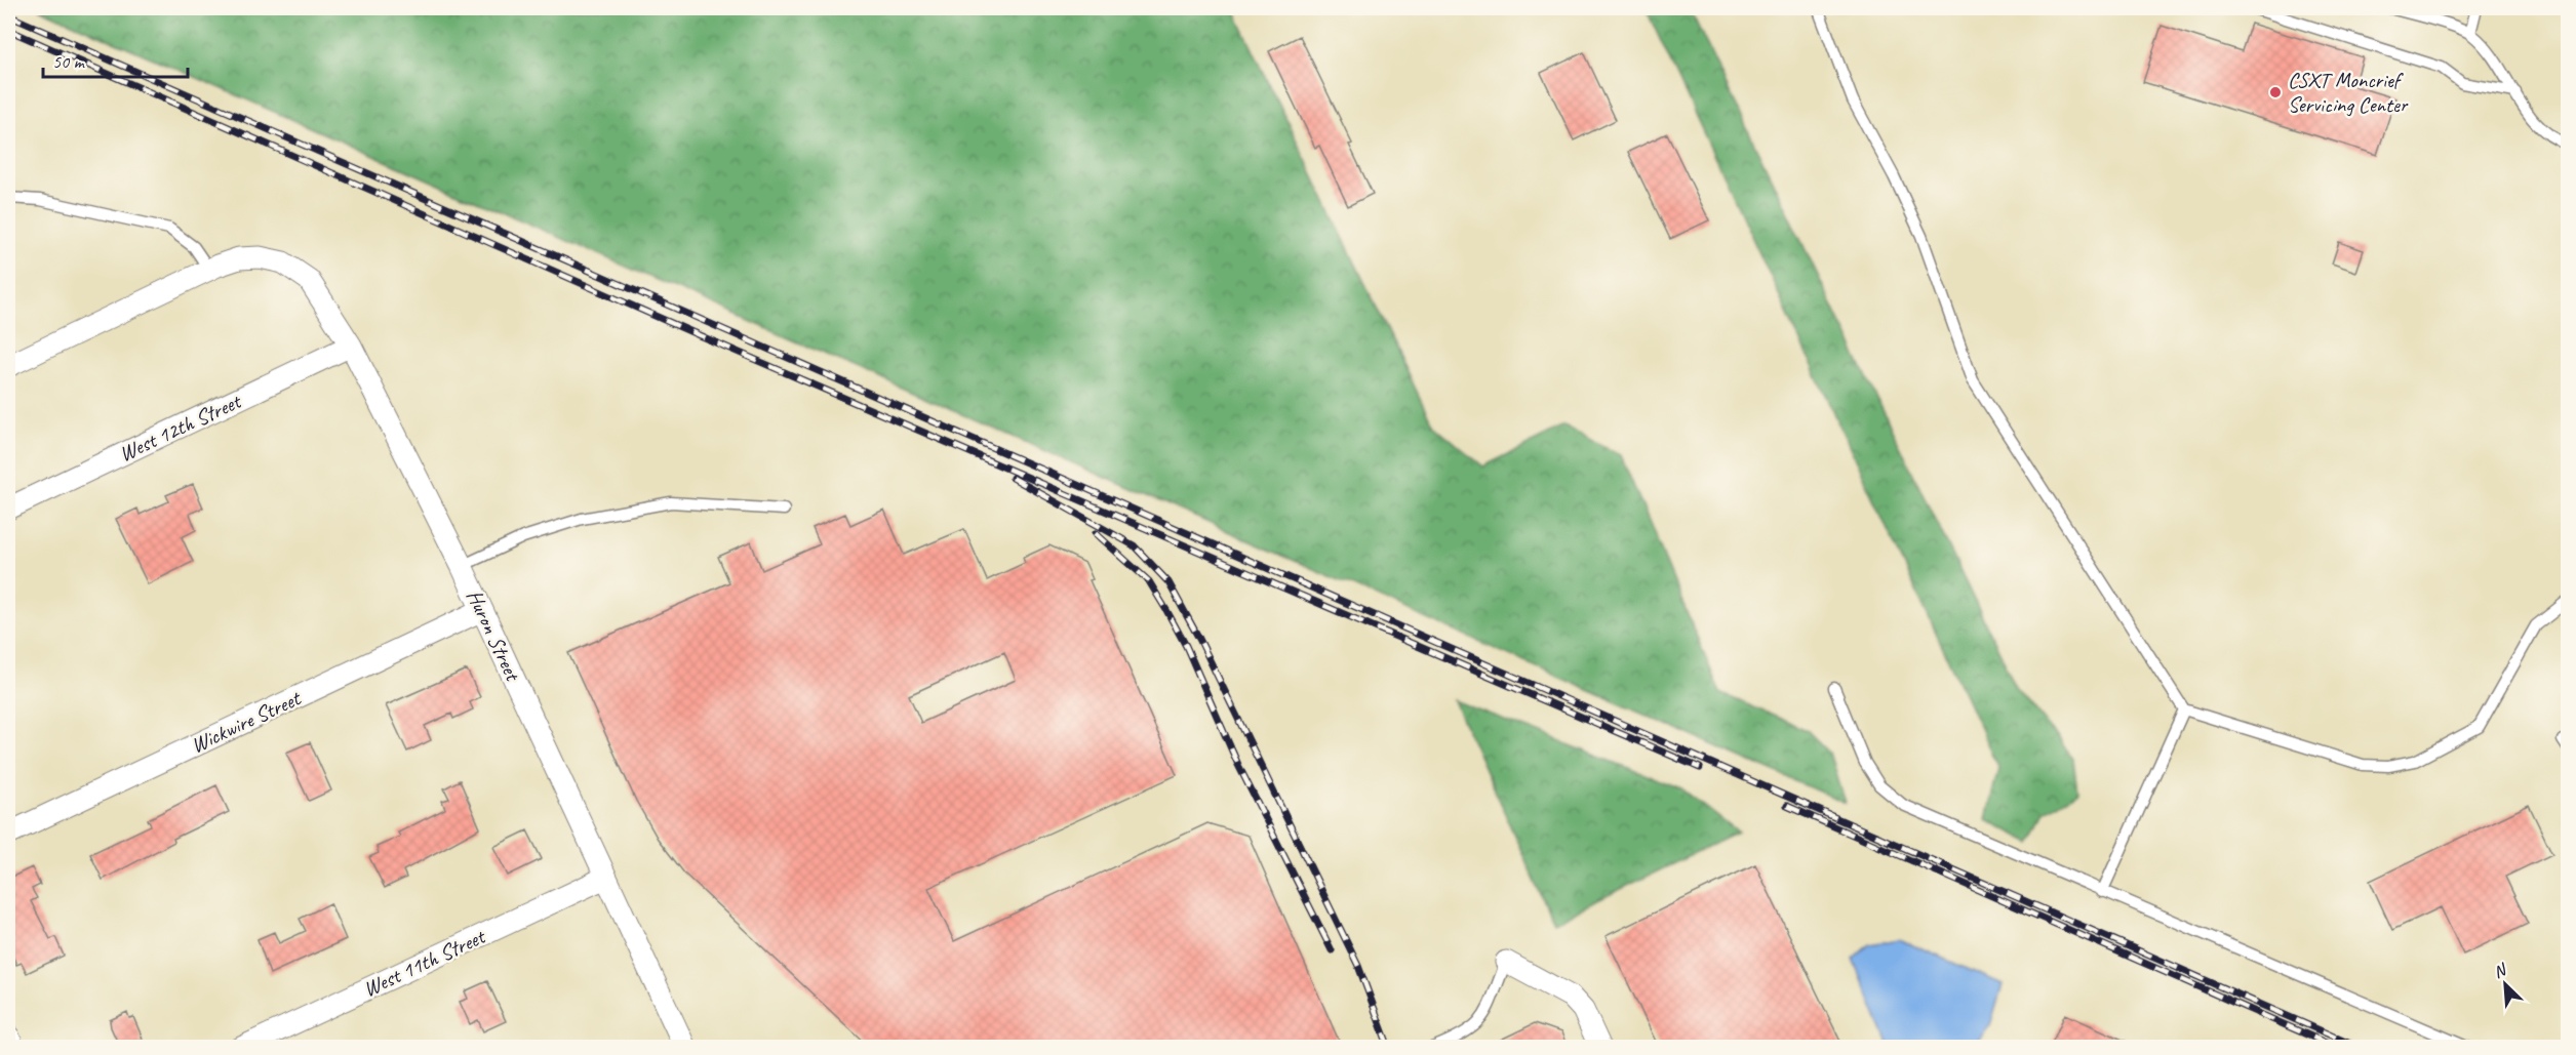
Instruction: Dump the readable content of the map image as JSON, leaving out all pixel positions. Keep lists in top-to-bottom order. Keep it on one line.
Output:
{"streets":{"street":["West 12th Street","Huron Street","Wickwire Street","West 11th Street"]},"crossings":[["West 12th Street","Huron Street"],["Huron Street","Wickwire Street"],["Huron Street","West 11th Street"]],"places":["CSXT Moncrief Servicing Center"],"scale_bar":"50 m","north":"top left"}
